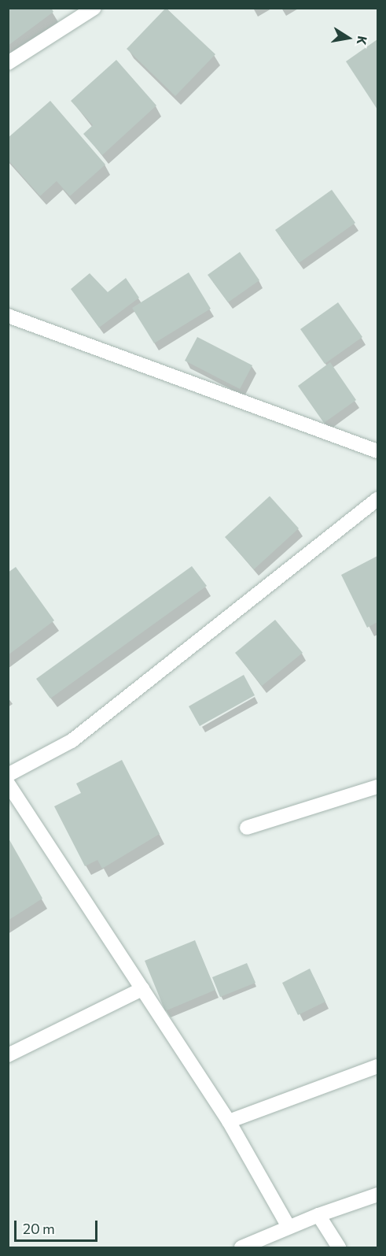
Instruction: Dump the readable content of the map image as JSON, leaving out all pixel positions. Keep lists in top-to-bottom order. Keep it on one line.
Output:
{"scale_bar":"20 m","north":"right"}
